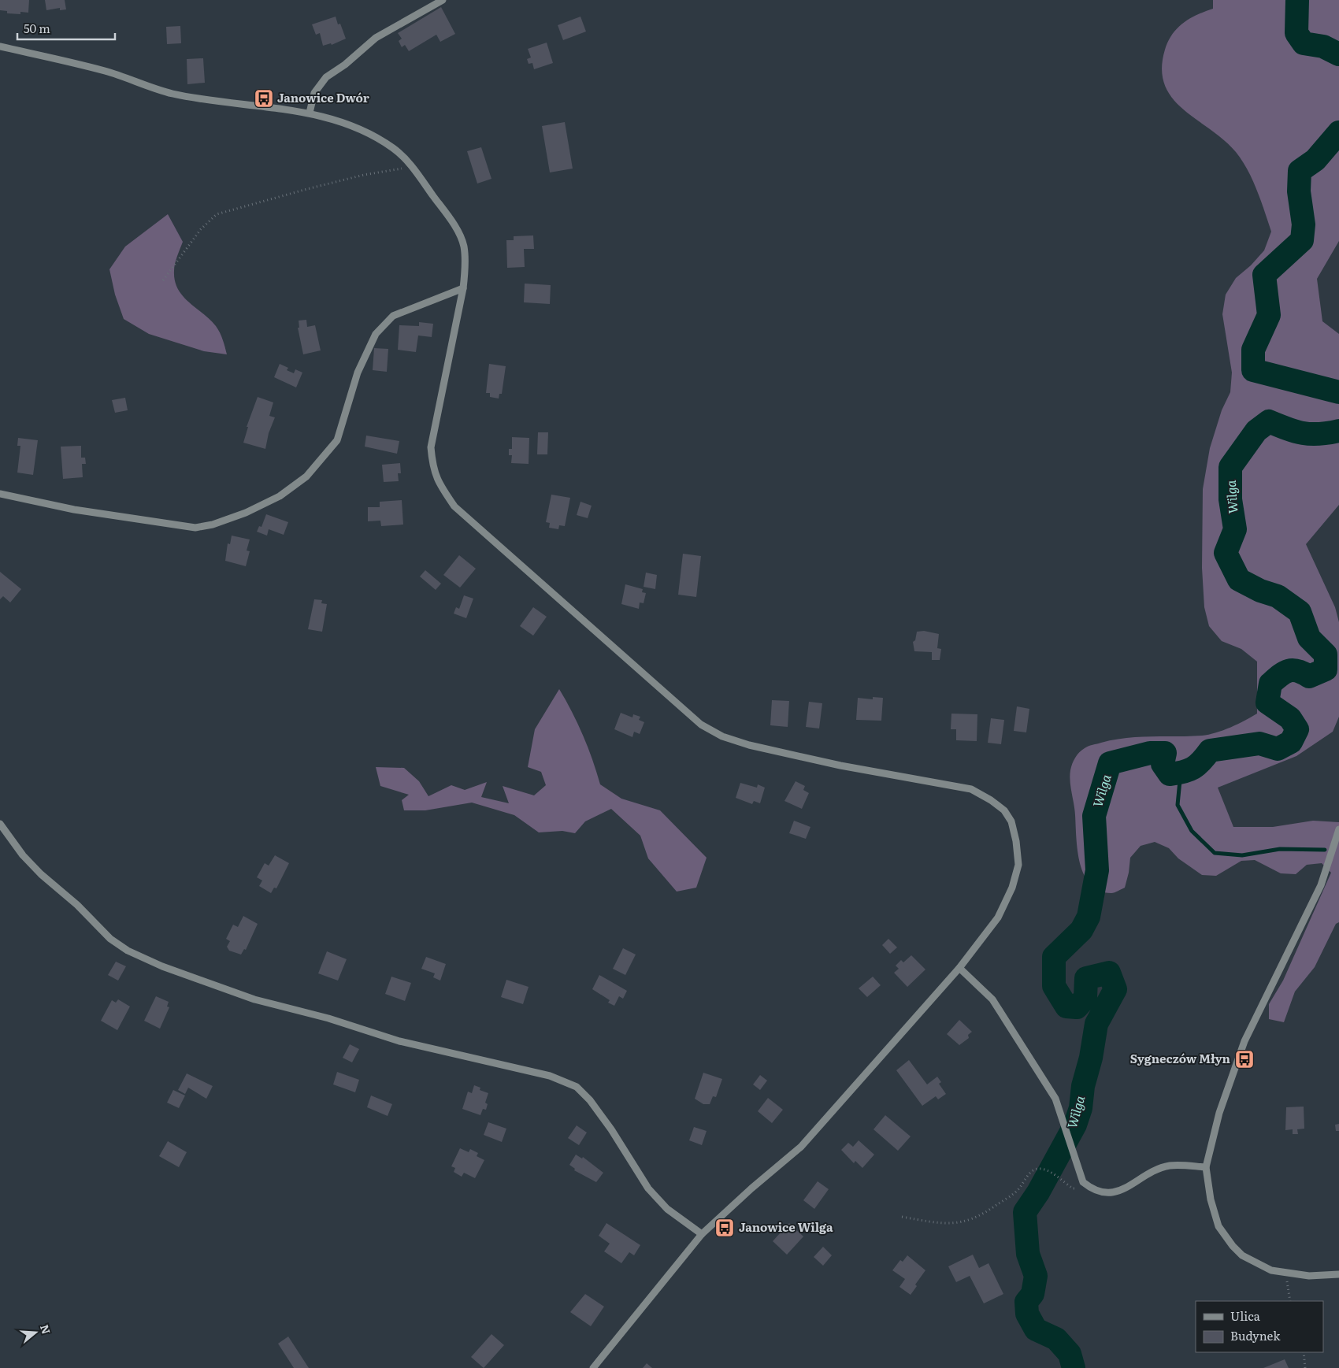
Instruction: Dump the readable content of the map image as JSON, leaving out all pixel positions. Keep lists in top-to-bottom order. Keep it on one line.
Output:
{"water":["Wilga"],"places":{"bus stop":["Janowice Dwór","Sygneczów Młyn","Janowice Wilga"]},"legend":["Ulica","Budynek"],"scale_bar":"50 m","north":"right"}
